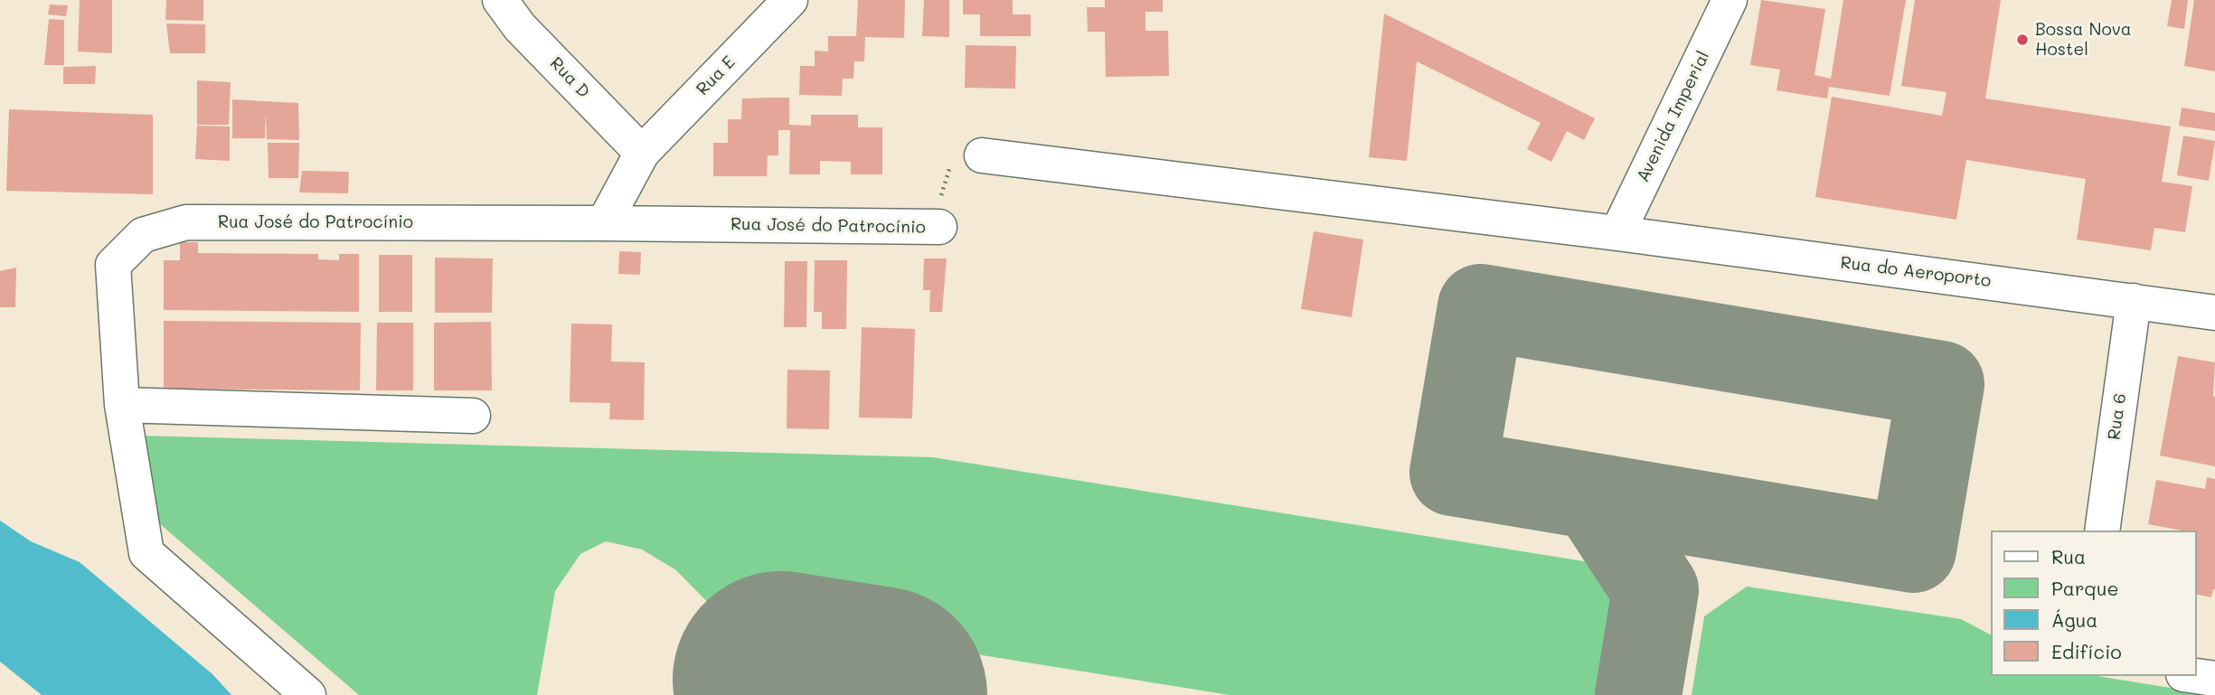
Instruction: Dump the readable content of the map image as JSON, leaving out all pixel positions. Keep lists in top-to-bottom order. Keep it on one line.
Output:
{"streets":{"street":["Rua E","Rua D","Avenida Imperial","Rua José do Patrocínio","Rua do Aeroporto","Rua 6"]},"crossings":[["Rua E","Rua D"],["Rua E","Rua José do Patrocínio"],["Avenida Imperial","Rua do Aeroporto"],["Rua José do Patrocínio","Rua do Aeroporto"],["Rua do Aeroporto","Rua 6"]],"places":["Bossa Nova Hostel"],"legend":["Rua","Parque","Água","Edifício"]}
